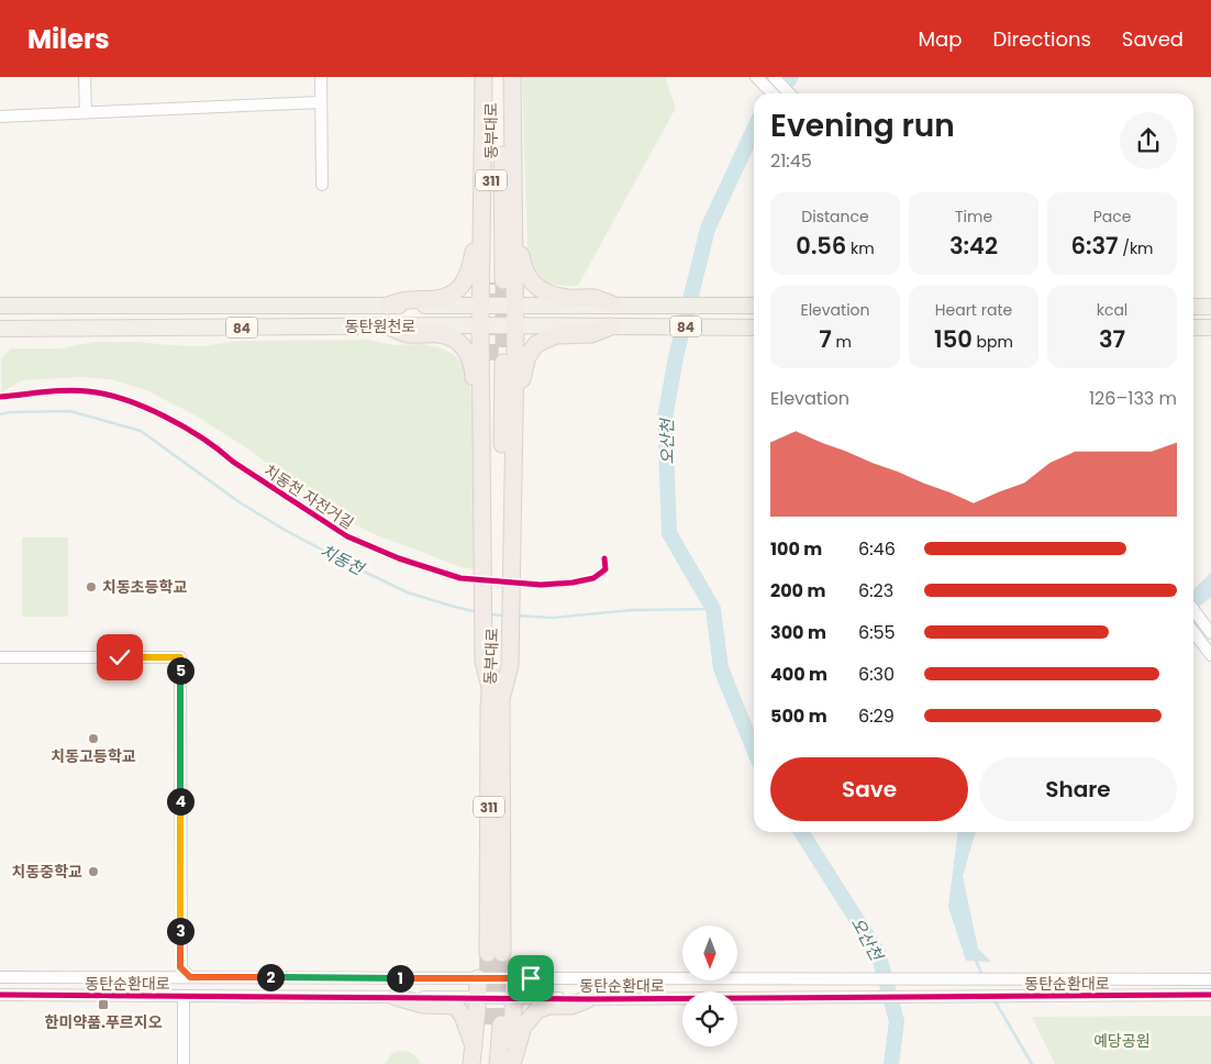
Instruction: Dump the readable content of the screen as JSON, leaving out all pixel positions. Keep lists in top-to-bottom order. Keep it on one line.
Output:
{"streets":{"highway":["동부대로","311"],"main road":["동탄원천로","84"],"street":["동탄순환대로"],"cycle path":["치동천 자전거길"]},"water":["오산천","치동천"],"parks":["예당공원"],"places":{"other":["치동초등학교","치동고등학교","치동중학교"],"transit":["한미약품.푸르지오"]},"north":"bottom","page":{"header":"Milers","nav":["Map","Directions","Saved"],"heading":["Evening run","21:45"],"stats":[["Distance","0.56 km"],["Time","3:42"],["Pace","6:37 /km"],["Elevation","7 m"],["Heart rate","150 bpm"],["kcal","37"]],"chart":["Elevation","126–133 m"],"list":[{"name":"100 m","note":"6:46"},{"name":"200 m","note":"6:23"},{"name":"300 m","note":"6:55"},{"name":"400 m","note":"6:30"},{"name":"500 m","note":"6:29"}],"pins":["5","4","3","2","1"],"buttons":["Save","Share"]}}
